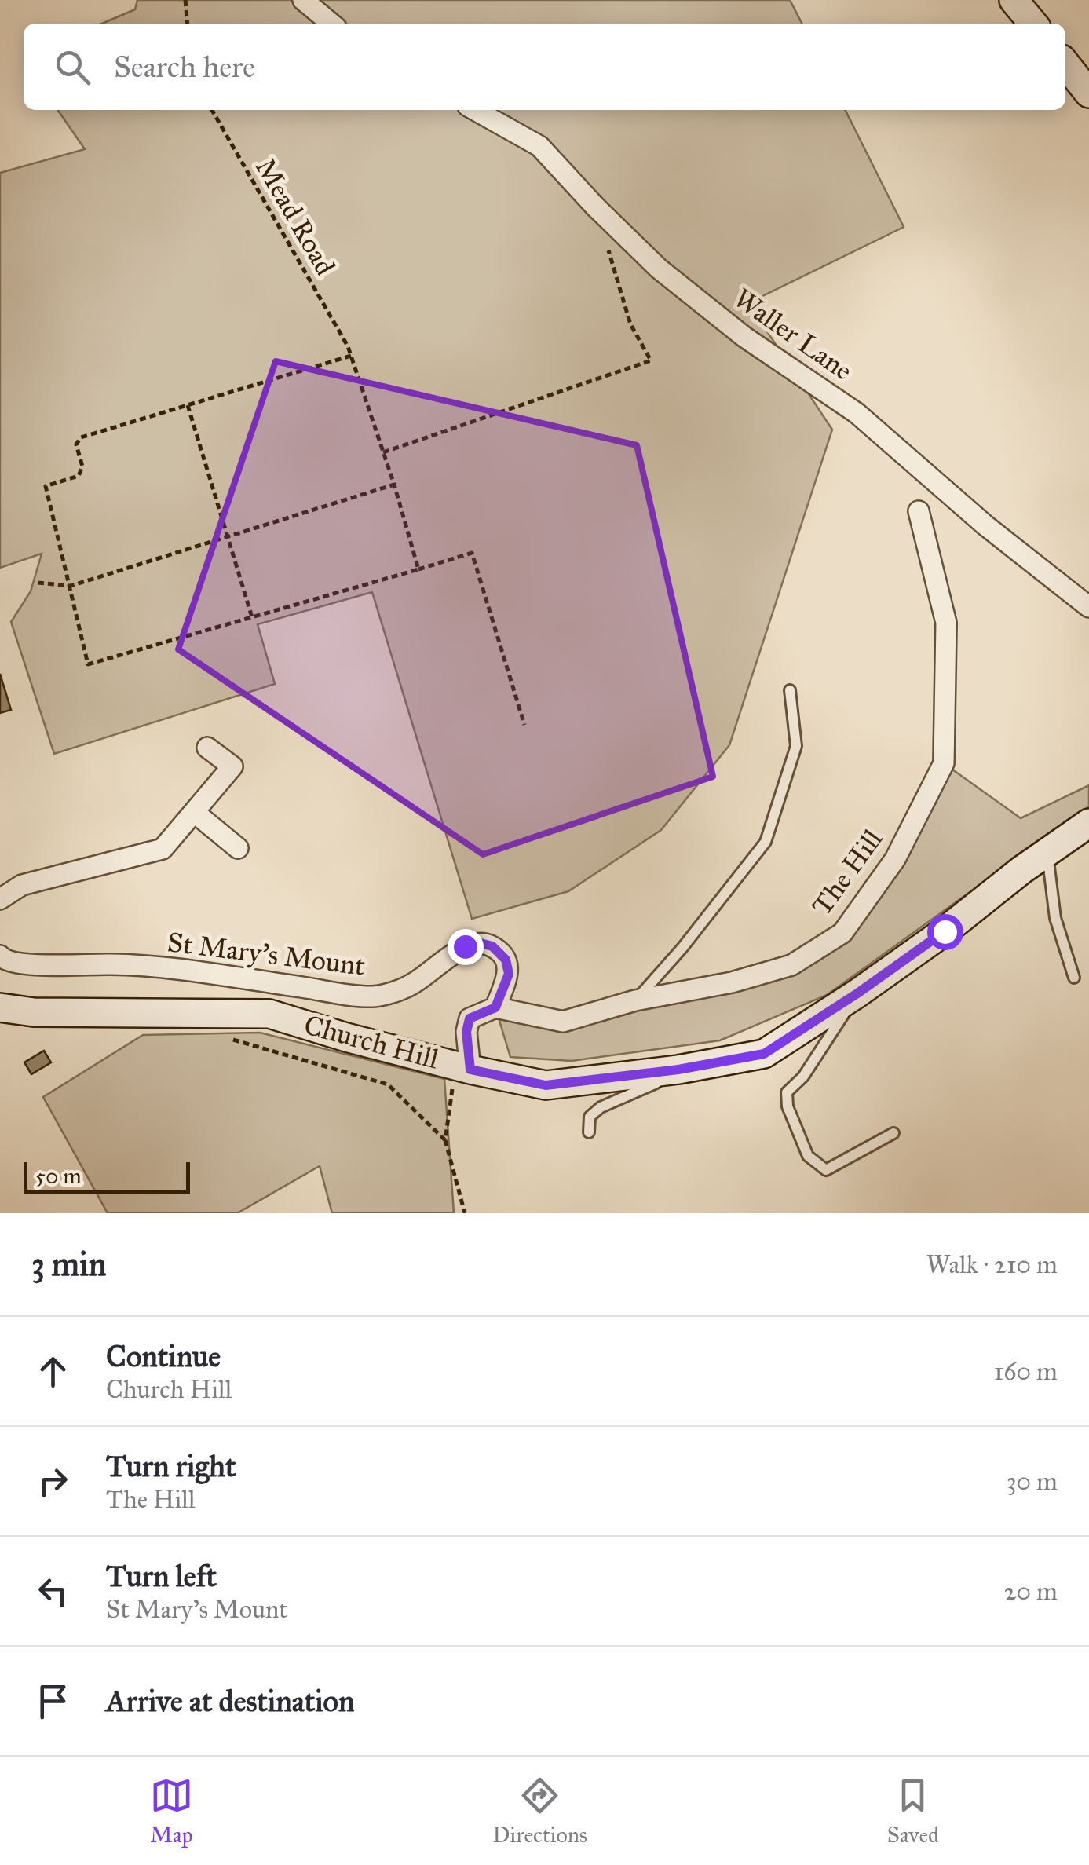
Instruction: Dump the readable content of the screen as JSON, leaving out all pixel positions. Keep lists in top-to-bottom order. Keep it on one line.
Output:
{"streets":{"main road":["Church Hill"],"street":["Waller Lane","The Hill","St Mary's Mount"],"path":["Mead Road"]},"crossings":[["The Hill","St Mary's Mount"]],"scale_bar":"50 m","page":{"search":"Search here","scale":"50 m","heading":["3 min","Walk · 210 m"],"list":[["Continue","Church Hill","160 m"],["Turn right","The Hill","30 m"],["Turn left","St Mary's Mount","20 m"],"Arrive at destination"],"nav":["Map","Directions","Saved"]}}
